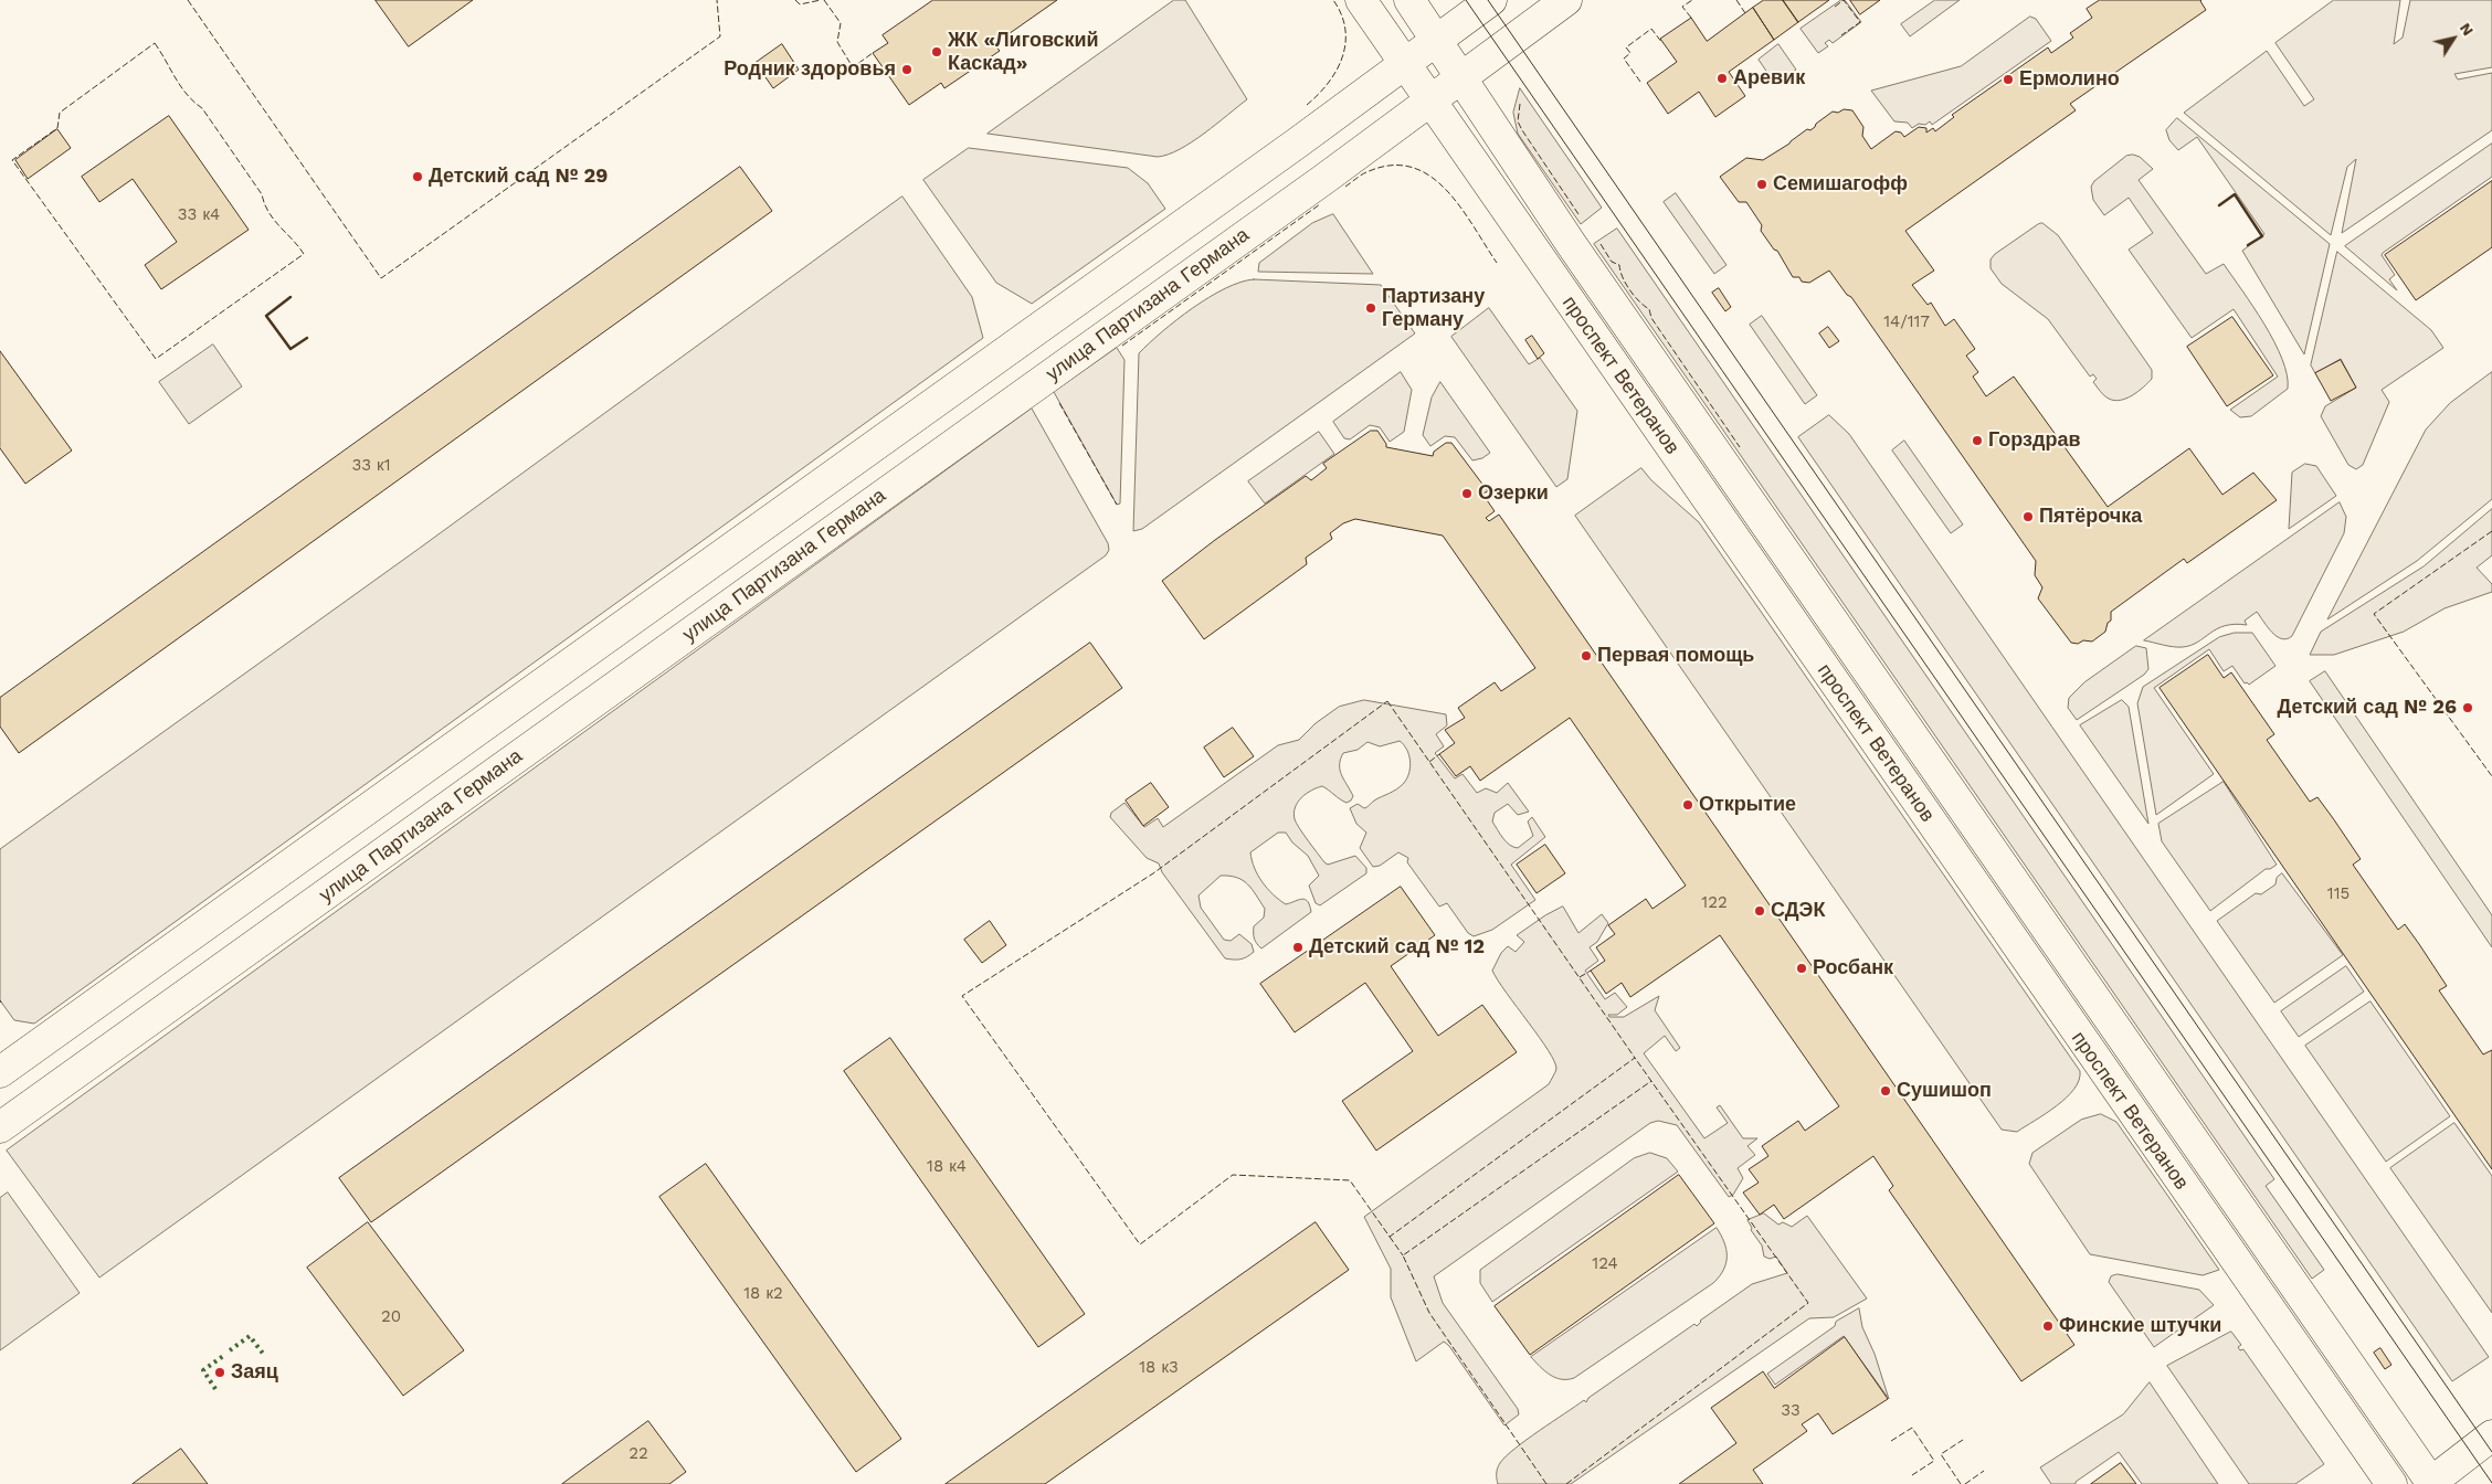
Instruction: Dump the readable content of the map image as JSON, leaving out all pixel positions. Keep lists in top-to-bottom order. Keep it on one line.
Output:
{"streets":{"main road":["улица Партизана Германа","проспект Ветеранов"]},"crossings":[["улица Партизана Германа","проспект Ветеранов"]],"places":["ЖК «Лиговский Каскад»","Родник здоровья","Аревик","Ермолино","Детский сад № 29","Семишагофф","Партизану Герману","Горздрав","Озерки","Пятёрочка","Первая помощь","Детский сад № 26","Открытие","СДЭК","Детский сад № 12","Росбанк","Сушишоп","Финские штучки","Заяц"],"house_numbers":["33 к4","14/117","33 к1","115","122","18 к4","124","18 к2","20","18 к3","33","22"],"north":"top right"}
